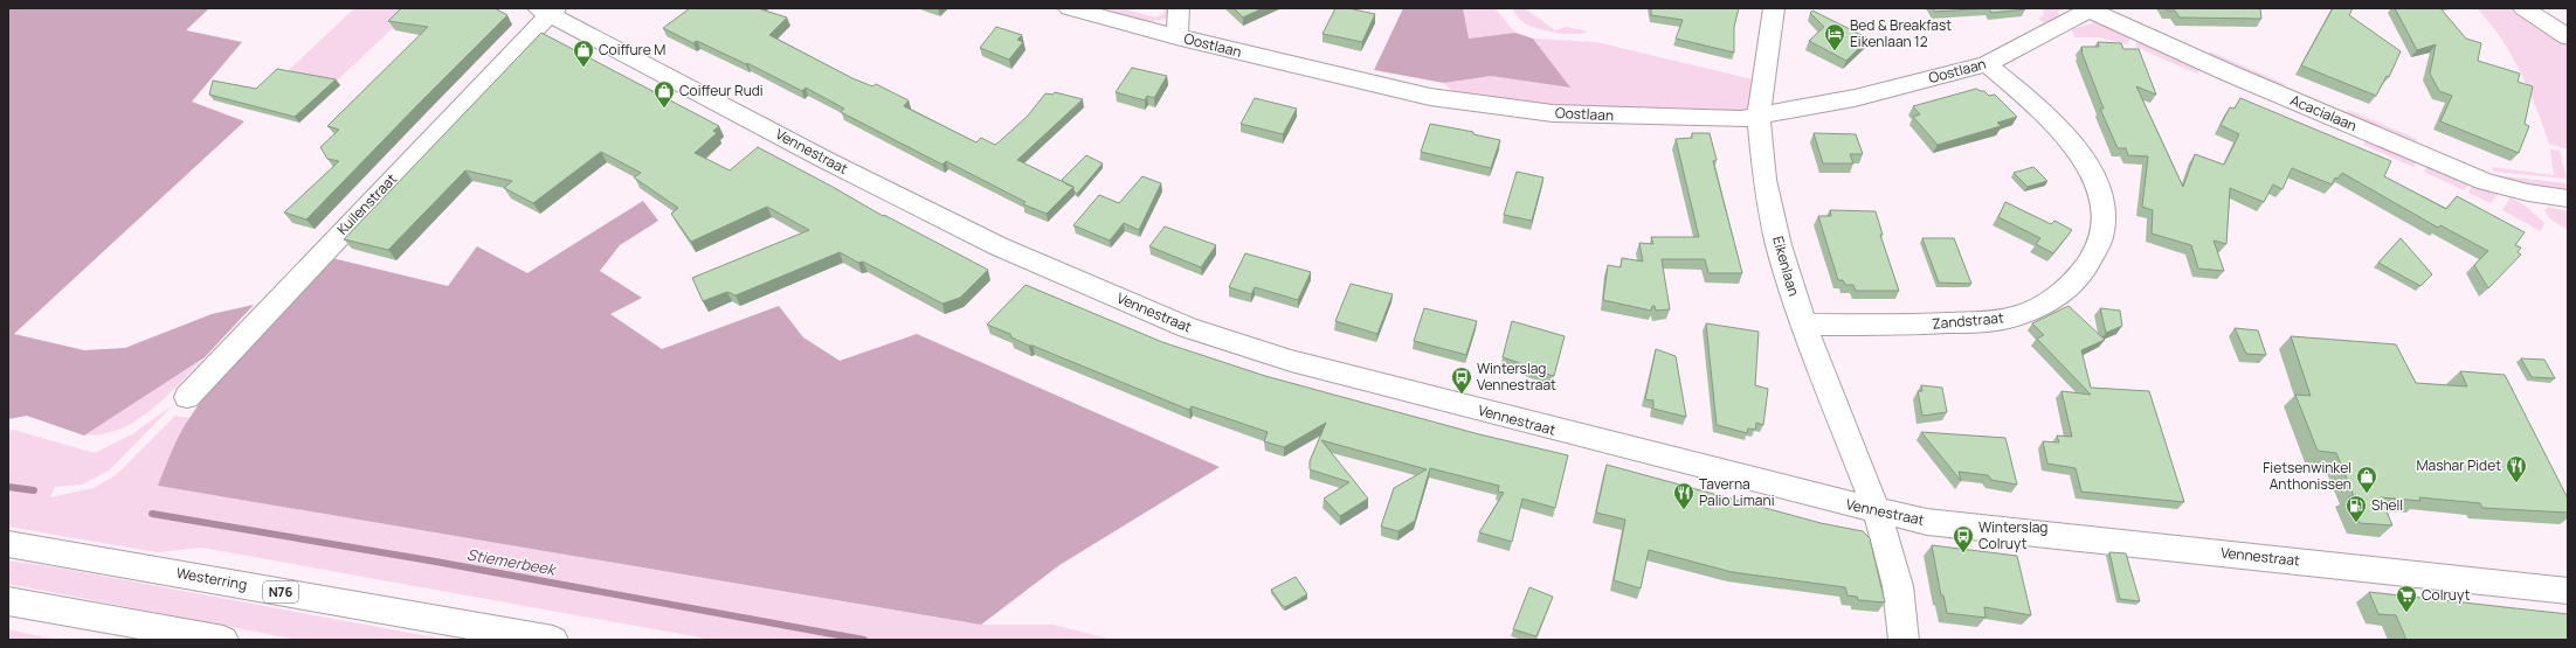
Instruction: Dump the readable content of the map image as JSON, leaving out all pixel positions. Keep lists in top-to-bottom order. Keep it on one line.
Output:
{"streets":{"main road":["Oostlaan","Acacialaan","Vennestraat","Kuilenstraat","Eikenlaan","Zandstraat","Westerring","N76"]},"crossings":[["Oostlaan","Acacialaan"],["Oostlaan","Eikenlaan"],["Oostlaan","Zandstraat"],["Vennestraat","Kuilenstraat"],["Vennestraat","Eikenlaan"],["Eikenlaan","Zandstraat"]],"water":["Stiemerbeek"],"places":{"hotel":["Bed & Breakfast Eikenlaan 12"],"shop":["Coiffure M","Coiffeur Rudi","Fietsenwinkel Anthonissen"],"bus stop":["Winterslag Vennestraat","Winterslag Colruyt"],"restaurant":["Mashar Pidet","Taverna Palio Limani"],"fuel station":["Shell"],"supermarket":["Colruyt"]}}
